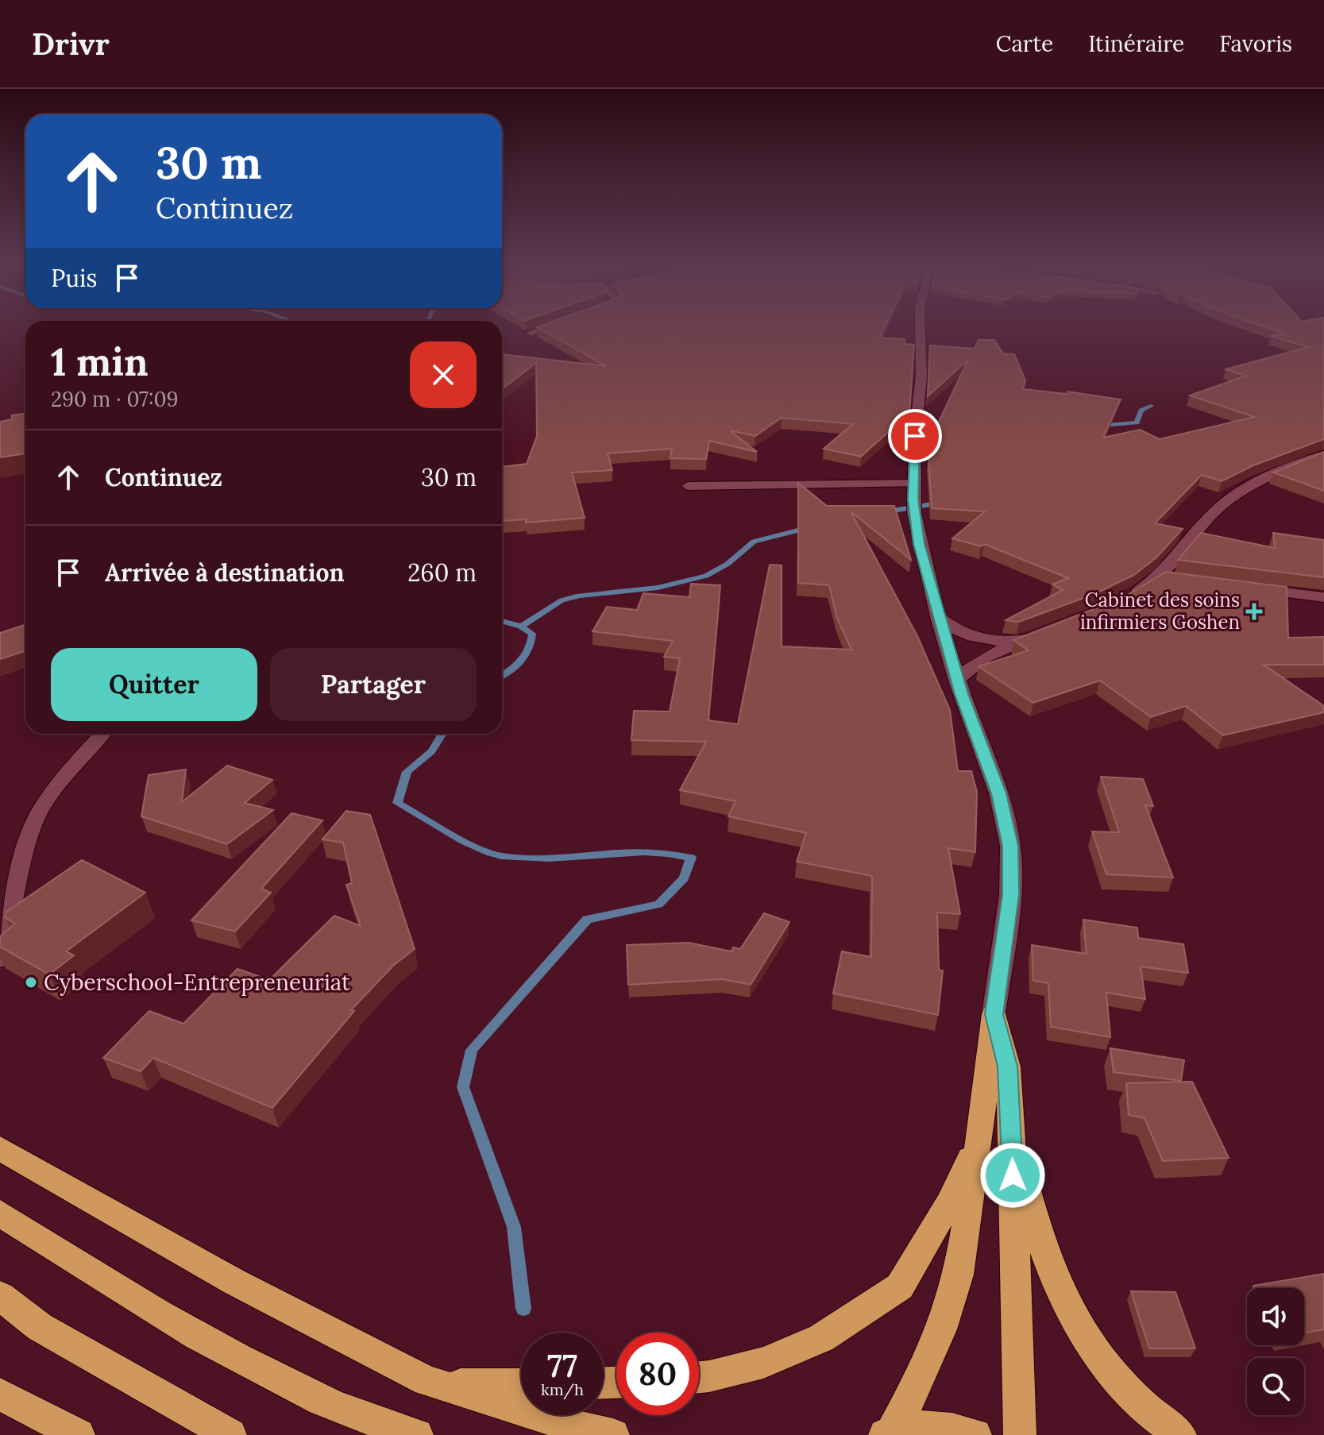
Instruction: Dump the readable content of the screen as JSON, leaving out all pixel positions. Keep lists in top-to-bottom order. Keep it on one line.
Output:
{"places":{"health":["Cabinet des soins infirmiers Goshen"],"other":["Cyberschool-Entrepreneuriat"]},"page":{"header":"Drivr","nav":["Carte","Itinéraire","Favoris"],"turn":["30 m","Continuez"],"then":"Puis","heading":["1 min","290 m · 07:09"],"list":[{"name":"Continuez","value":"30 m"},{"name":"Arrivée à destination","value":"260 m"}],"buttons":["Quitter","Partager"],"speed":"77 km/h","limit":"80"}}
